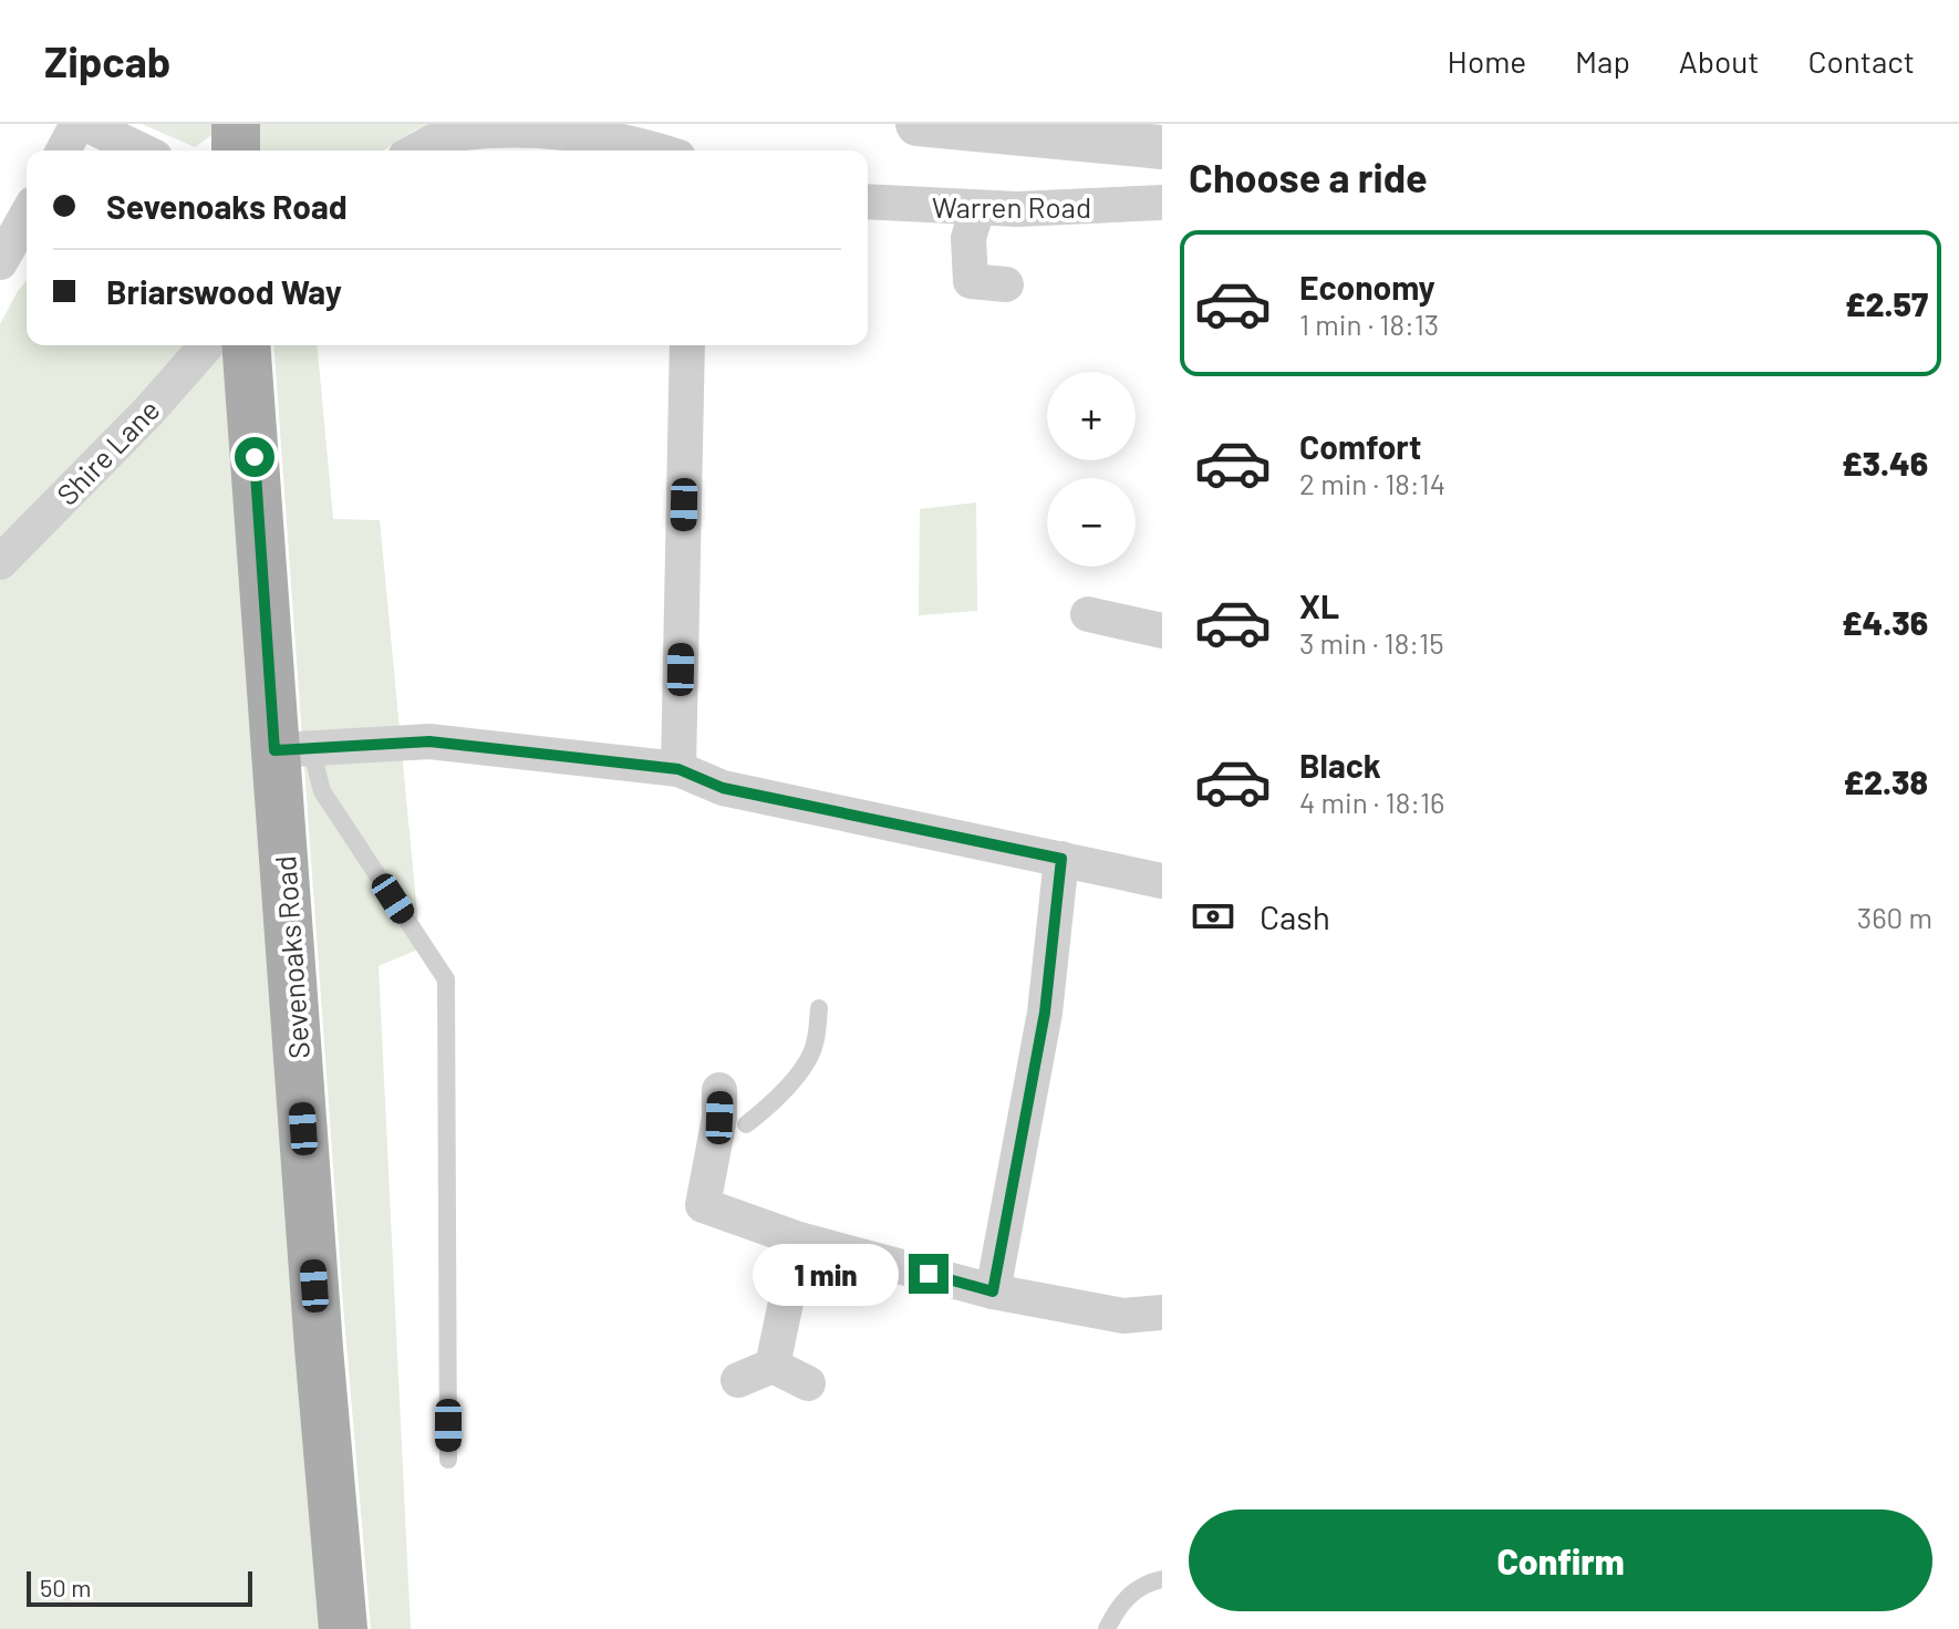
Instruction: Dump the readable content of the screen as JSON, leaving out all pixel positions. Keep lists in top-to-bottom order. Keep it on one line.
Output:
{"streets":{"main road":["Sevenoaks Road"],"street":["Warren Road","Shire Lane"]},"scale_bar":"50 m","page":{"header":"Zipcab","nav":["Home","Map","About","Contact"],"heading":"Choose a ride","banner":["Sevenoaks Road","Briarswood Way"],"list":[{"name":"Economy","note":"1 min · 18:13","value":"£2.57"},{"name":"Comfort","note":"2 min · 18:14","value":"£3.46"},{"name":"XL","note":"3 min · 18:15","value":"£4.36"},{"name":"Black","note":"4 min · 18:16","value":"£2.38"}],"map_buttons":["+","−"],"pay":["Cash","360 m"],"bubble":"1 min","buttons":"Confirm","scale":"50 m"}}
